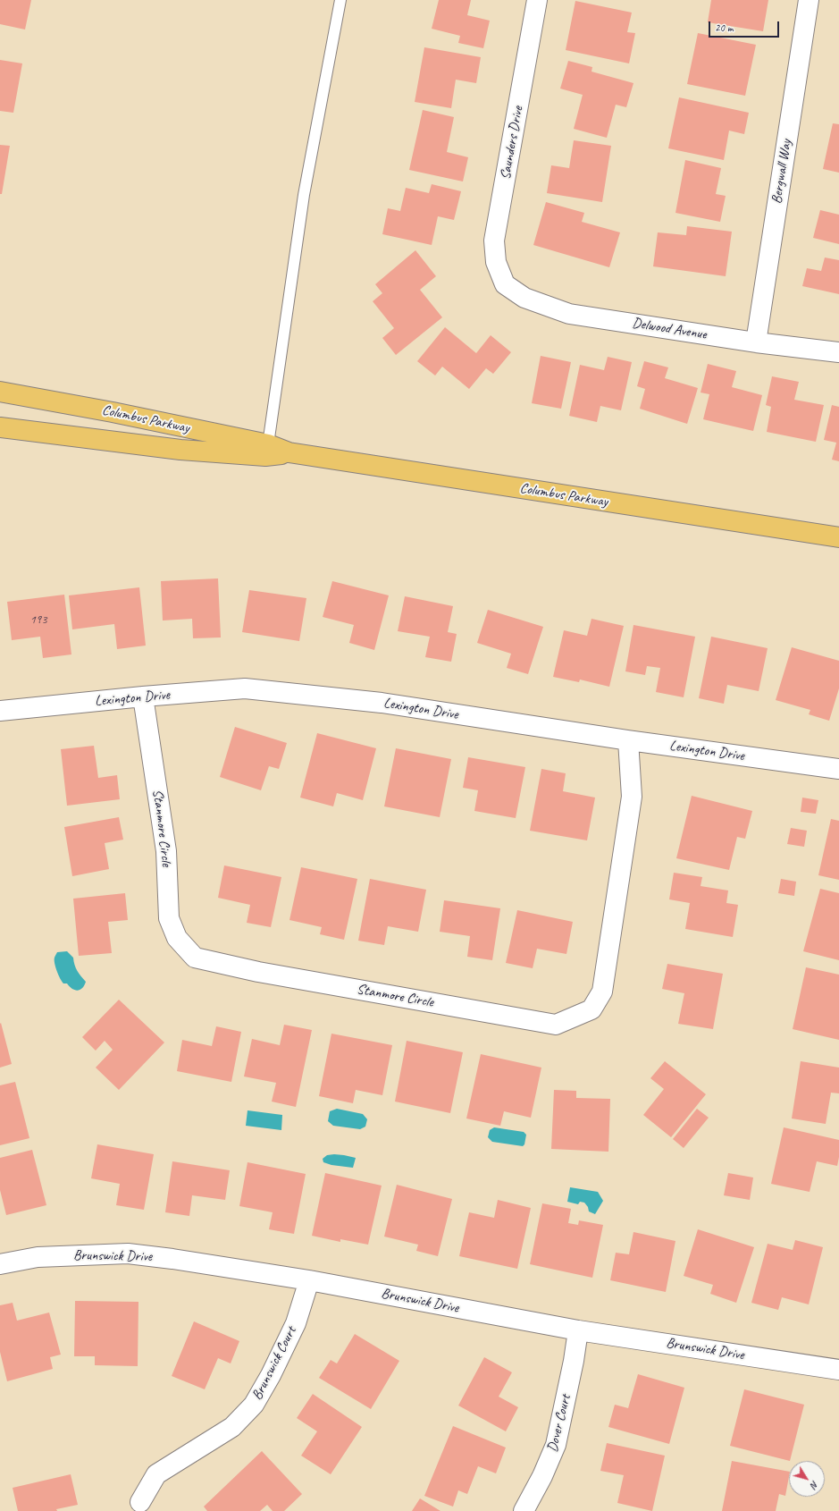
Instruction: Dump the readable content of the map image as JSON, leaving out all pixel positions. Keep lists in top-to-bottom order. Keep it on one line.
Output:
{"streets":{"main road":["Columbus Parkway"],"street":["Saunders Drive","Bergwall Way","Delwood Avenue","Lexington Drive","Stanmore Circle","Brunswick Drive","Brunswick Court","Dover Court"]},"crossings":[["Saunders Drive","Delwood Avenue"],["Bergwall Way","Delwood Avenue"],["Lexington Drive","Stanmore Circle"],["Brunswick Drive","Brunswick Court"],["Brunswick Drive","Dover Court"]],"house_numbers":["193"],"scale_bar":"20 m","north":"bottom right"}
